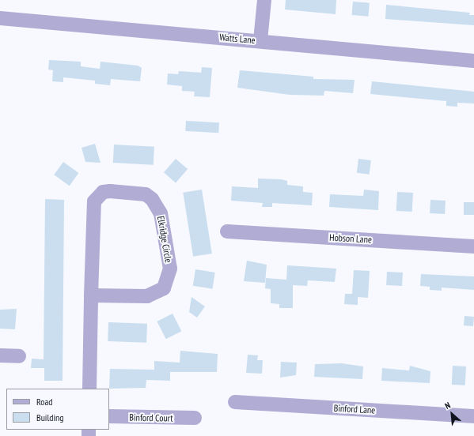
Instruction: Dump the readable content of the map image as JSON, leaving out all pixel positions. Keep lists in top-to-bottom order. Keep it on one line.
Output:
{"streets":{"street":["Watts Lane","Hobson Lane","Elkridge Circle","Binford Lane","Binford Court"]},"legend":["Road","Building"],"north":"top left"}
